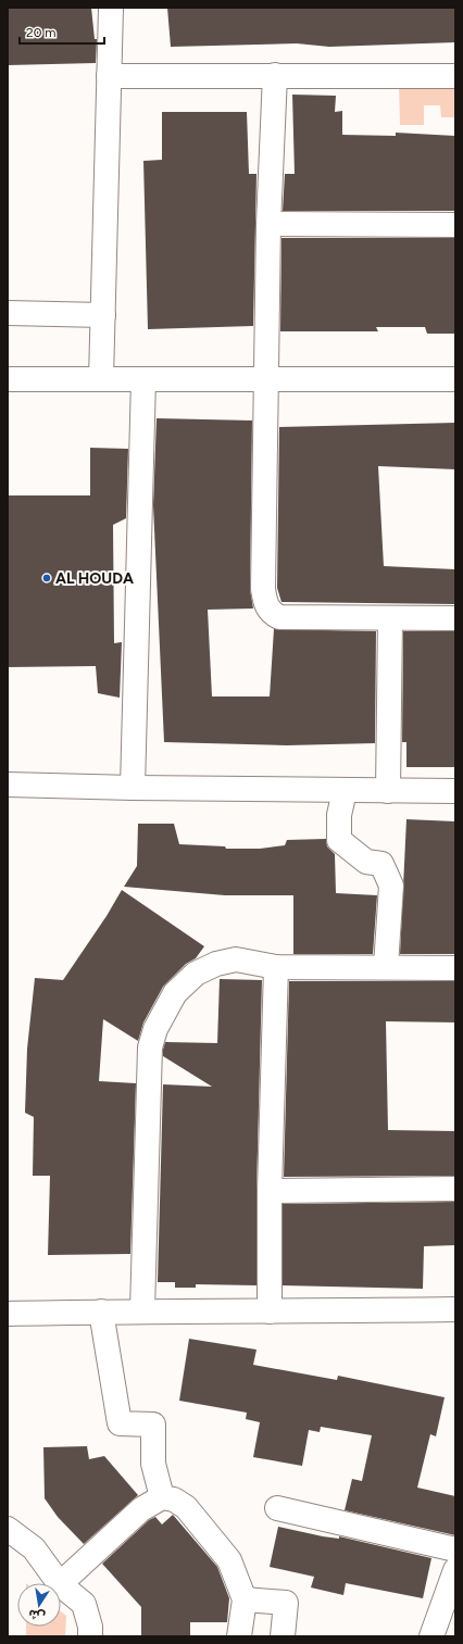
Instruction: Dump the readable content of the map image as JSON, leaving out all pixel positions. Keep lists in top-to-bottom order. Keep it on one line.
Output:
{"places":["AL HOUDA"],"scale_bar":"20 m","north":"bottom"}
